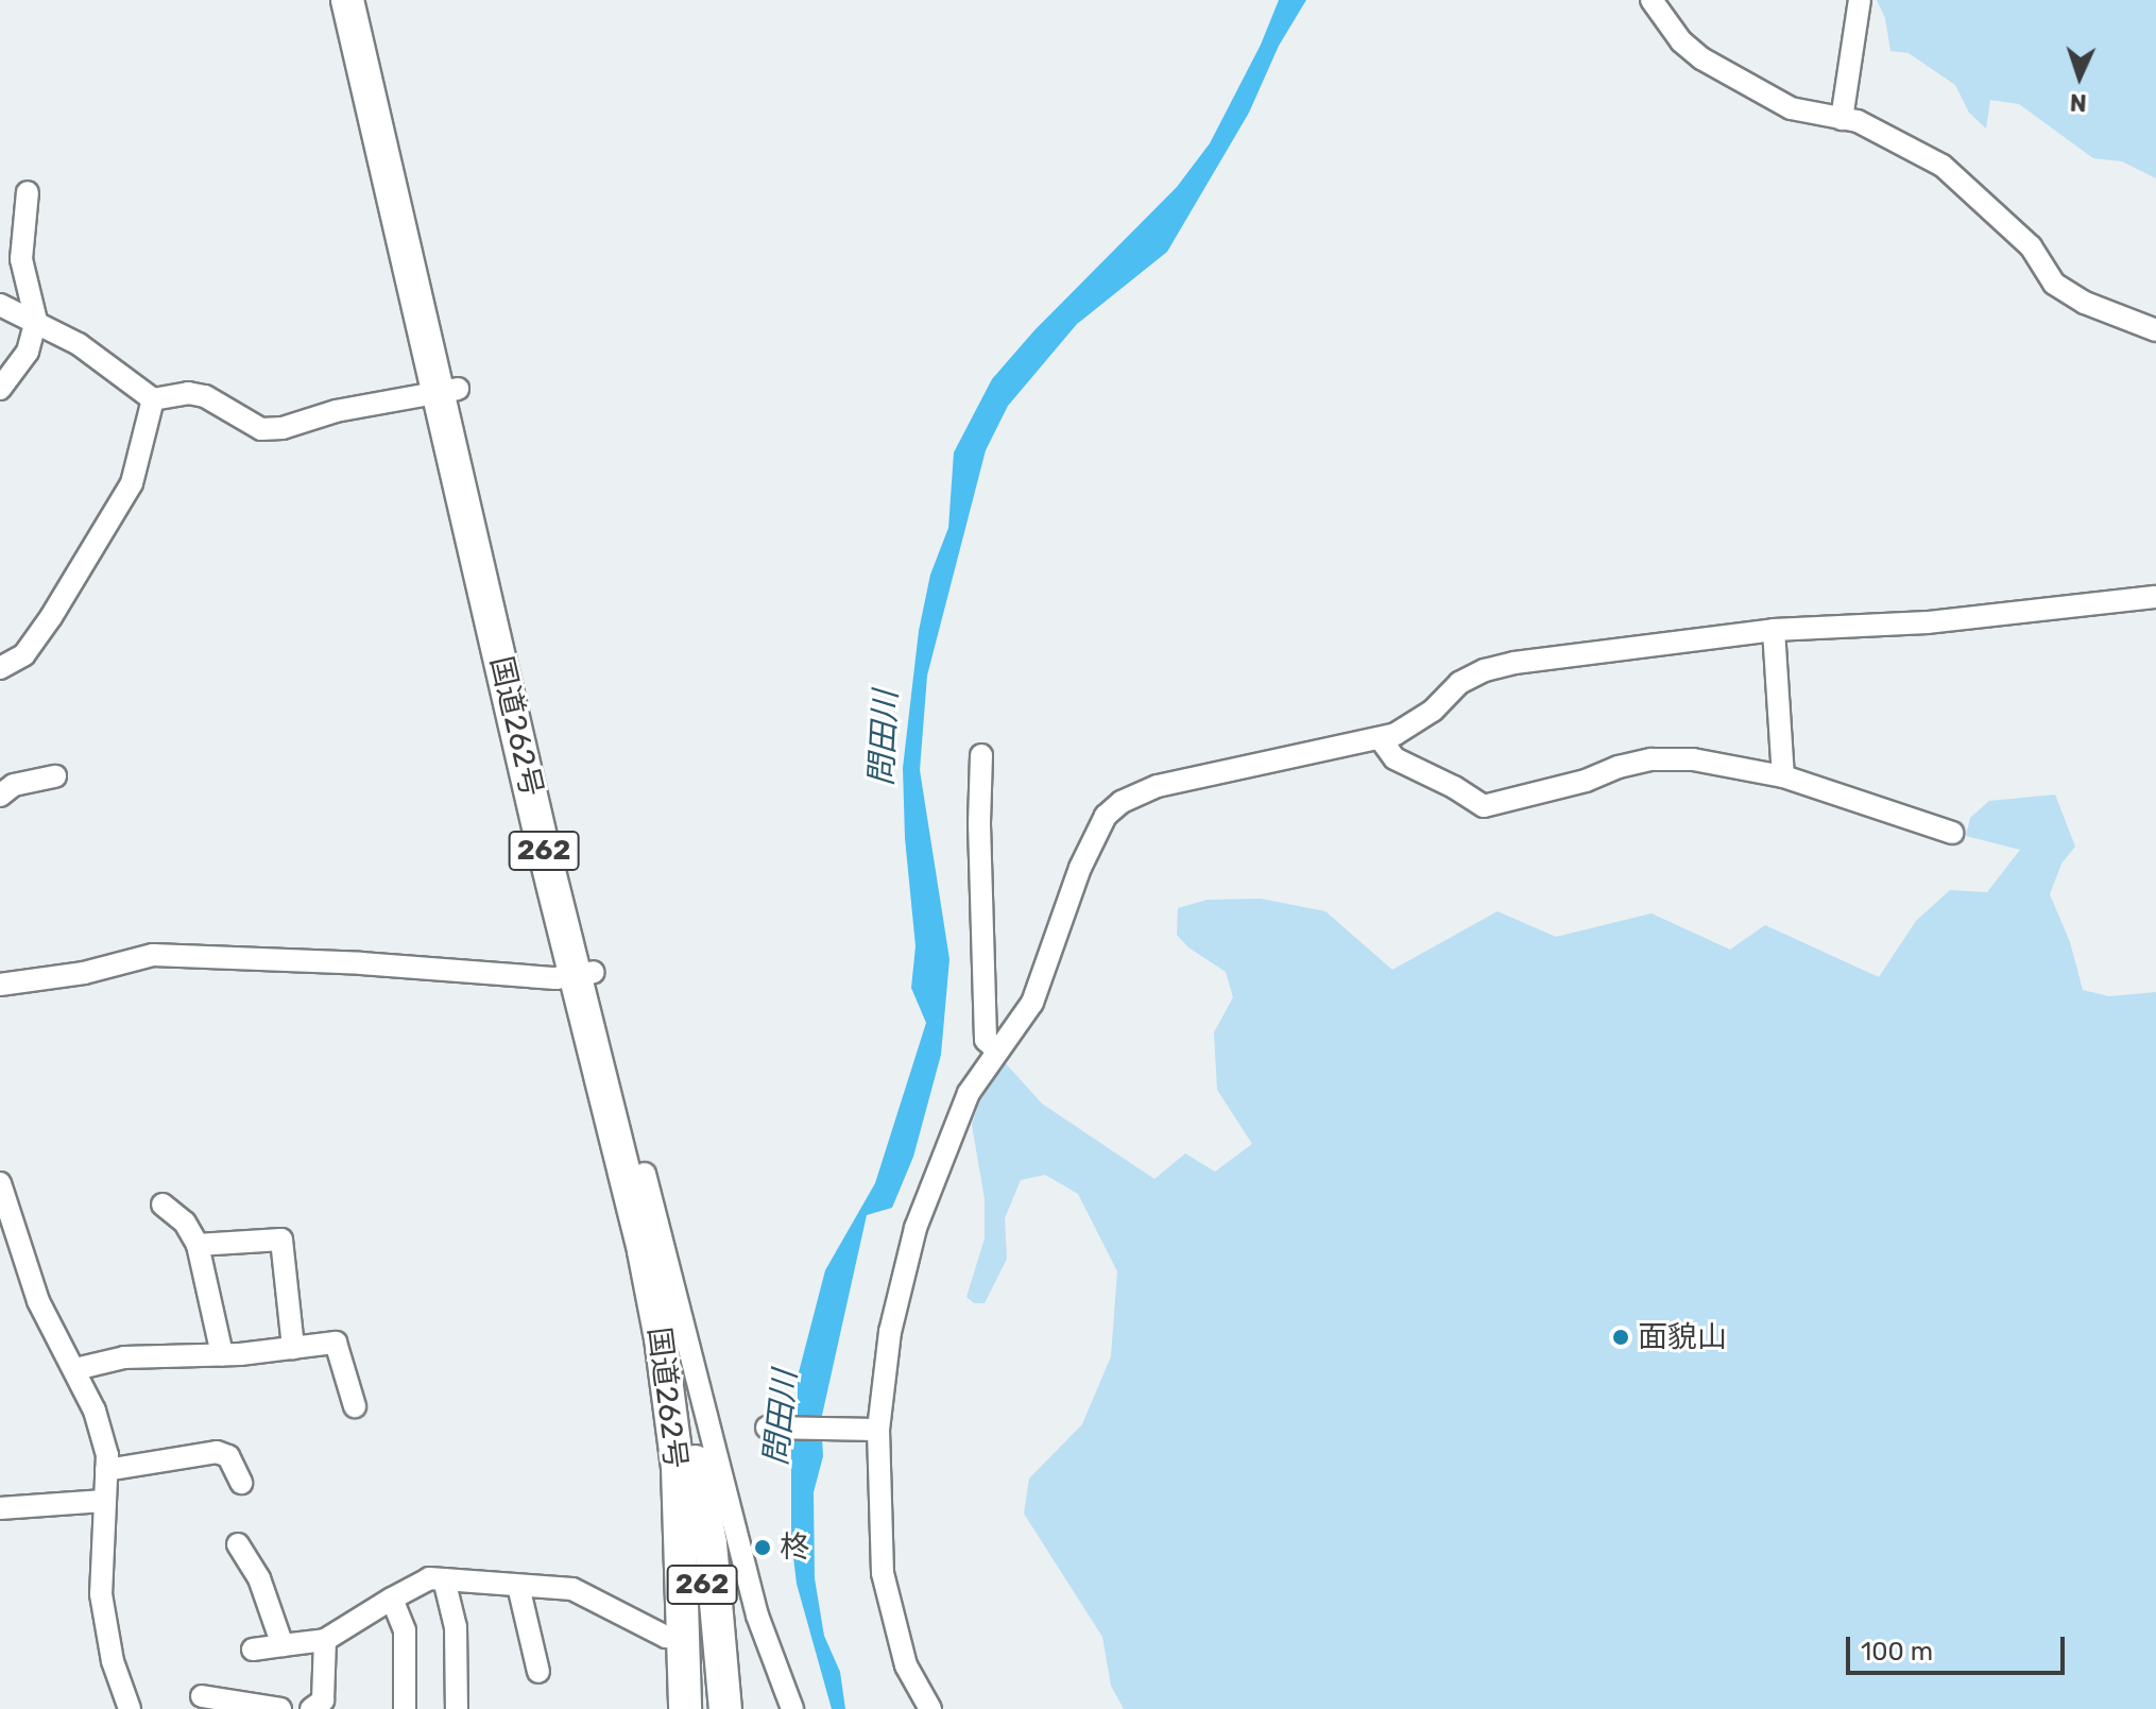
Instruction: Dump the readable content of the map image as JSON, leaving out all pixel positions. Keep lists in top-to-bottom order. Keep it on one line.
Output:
{"streets":{"highway":["国道262号","262"]},"water":["問田川"],"places":["面貌山","柊"],"scale_bar":"100 m","north":"bottom"}
